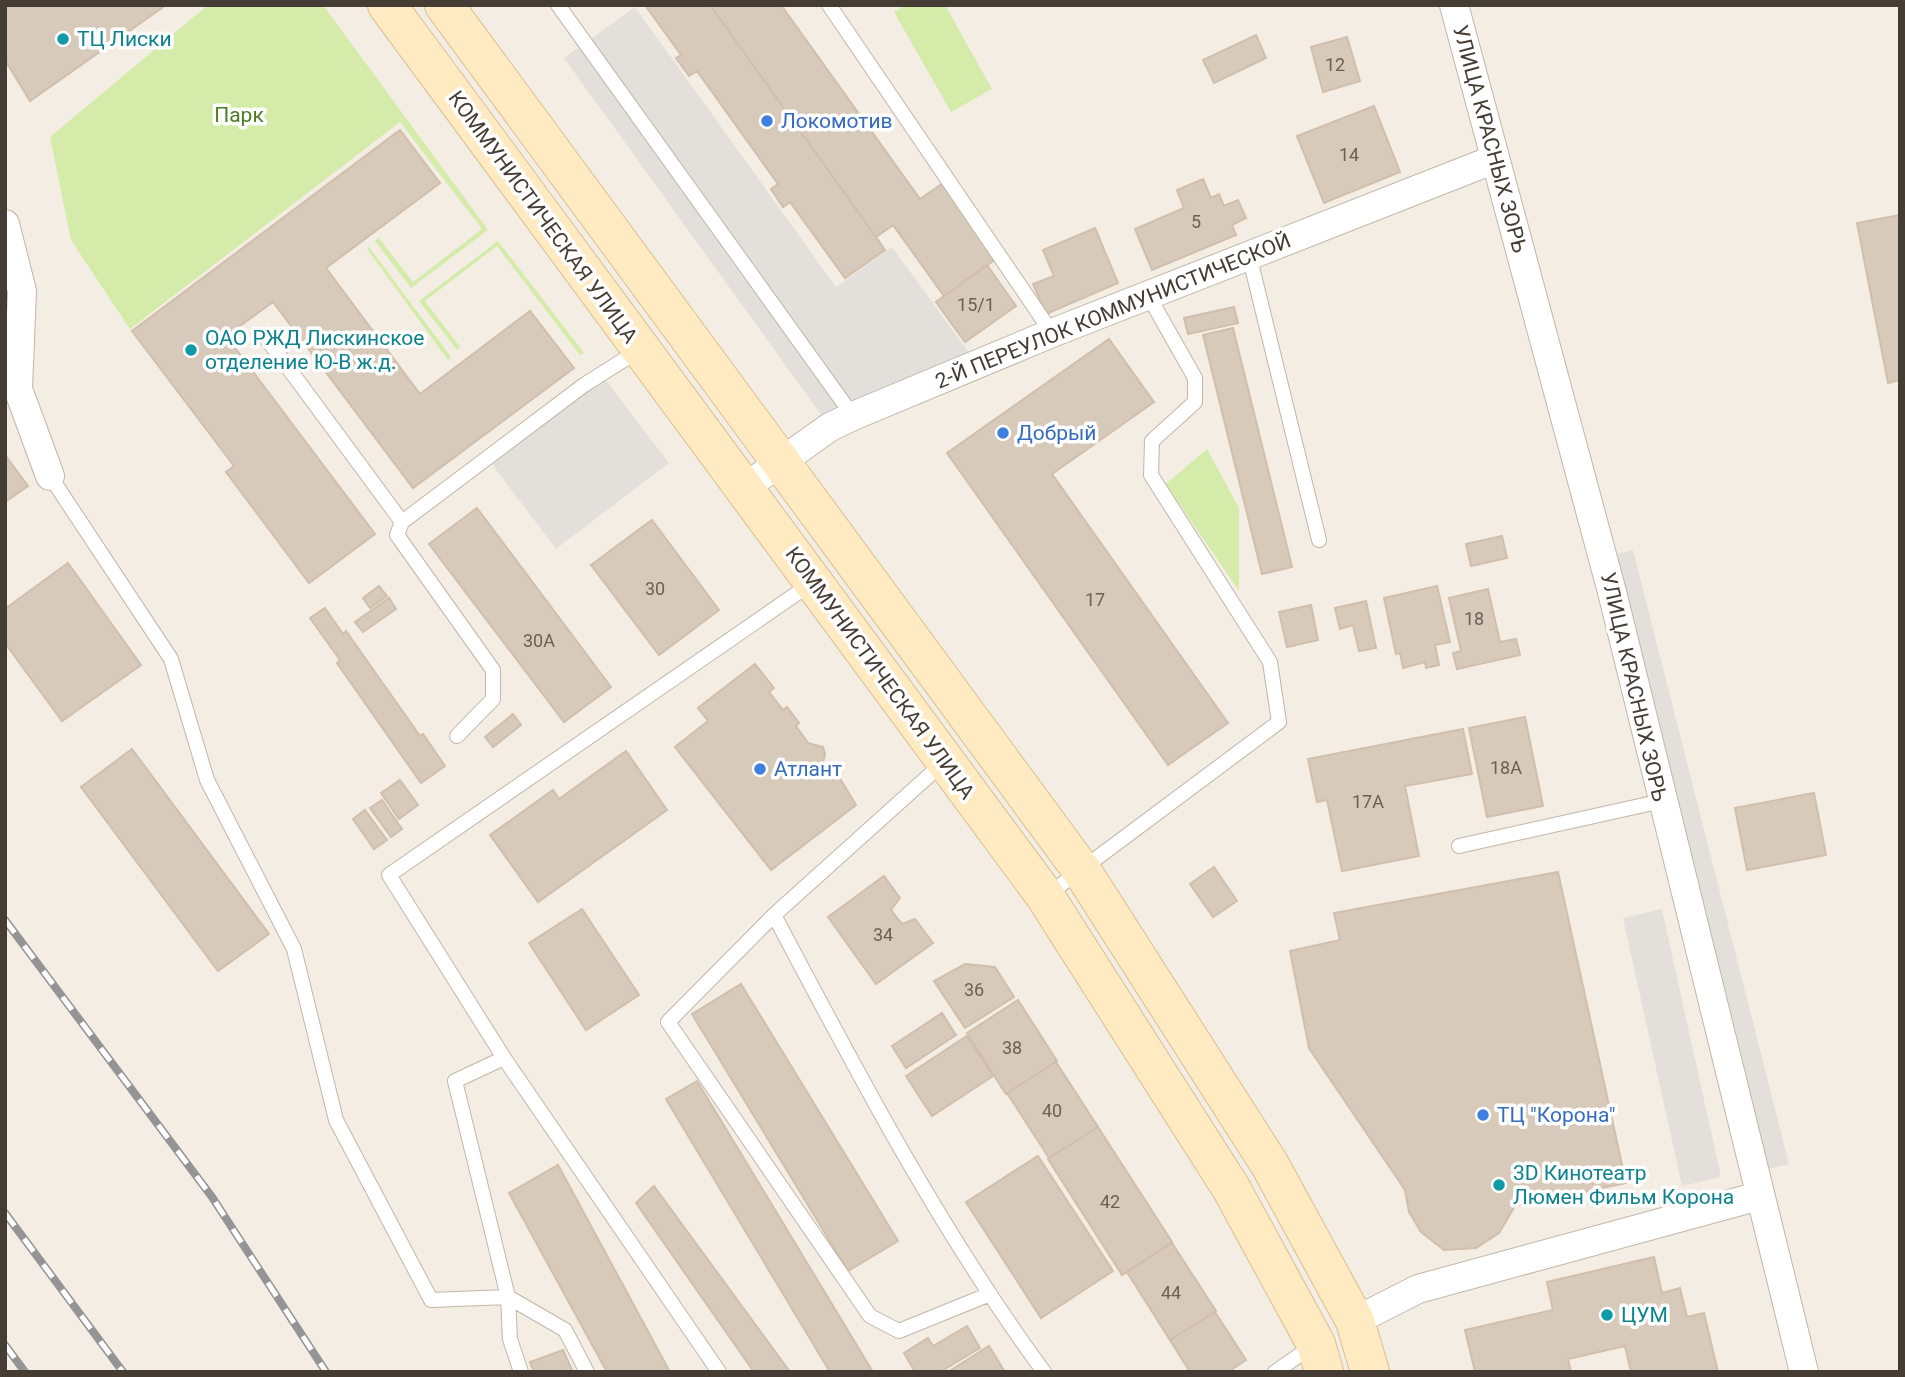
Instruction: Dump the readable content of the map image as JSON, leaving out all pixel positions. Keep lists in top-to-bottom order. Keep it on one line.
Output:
{"streets":{"main road":["КОММУНИСТИЧЕСКАЯ УЛИЦА"],"street":["УЛИЦА КРАСНЫХ ЗОРЬ","2-Й ПЕРЕУЛОК КОММУНИСТИЧЕСКОЙ"]},"crossings":[["УЛИЦА КРАСНЫХ ЗОРЬ","2-Й ПЕРЕУЛОК КОММУНИСТИЧЕСКОЙ"],["КОММУНИСТИЧЕСКАЯ УЛИЦА","2-Й ПЕРЕУЛОК КОММУНИСТИЧЕСКОЙ"]],"parks":["Парк"],"places":["ТЦ Лиски","Локомотив","ОАО РЖД Лискинское отделение Ю-В ж.д.","Добрый","Атлант","ТЦ \"Корона\"","3D Кинотеатр Люмен Фильм Корона","ЦУМ"],"house_numbers":["12","14","5","15/1","30","17","18","30А","18А","17А","34","36","38","40","42","44"]}
